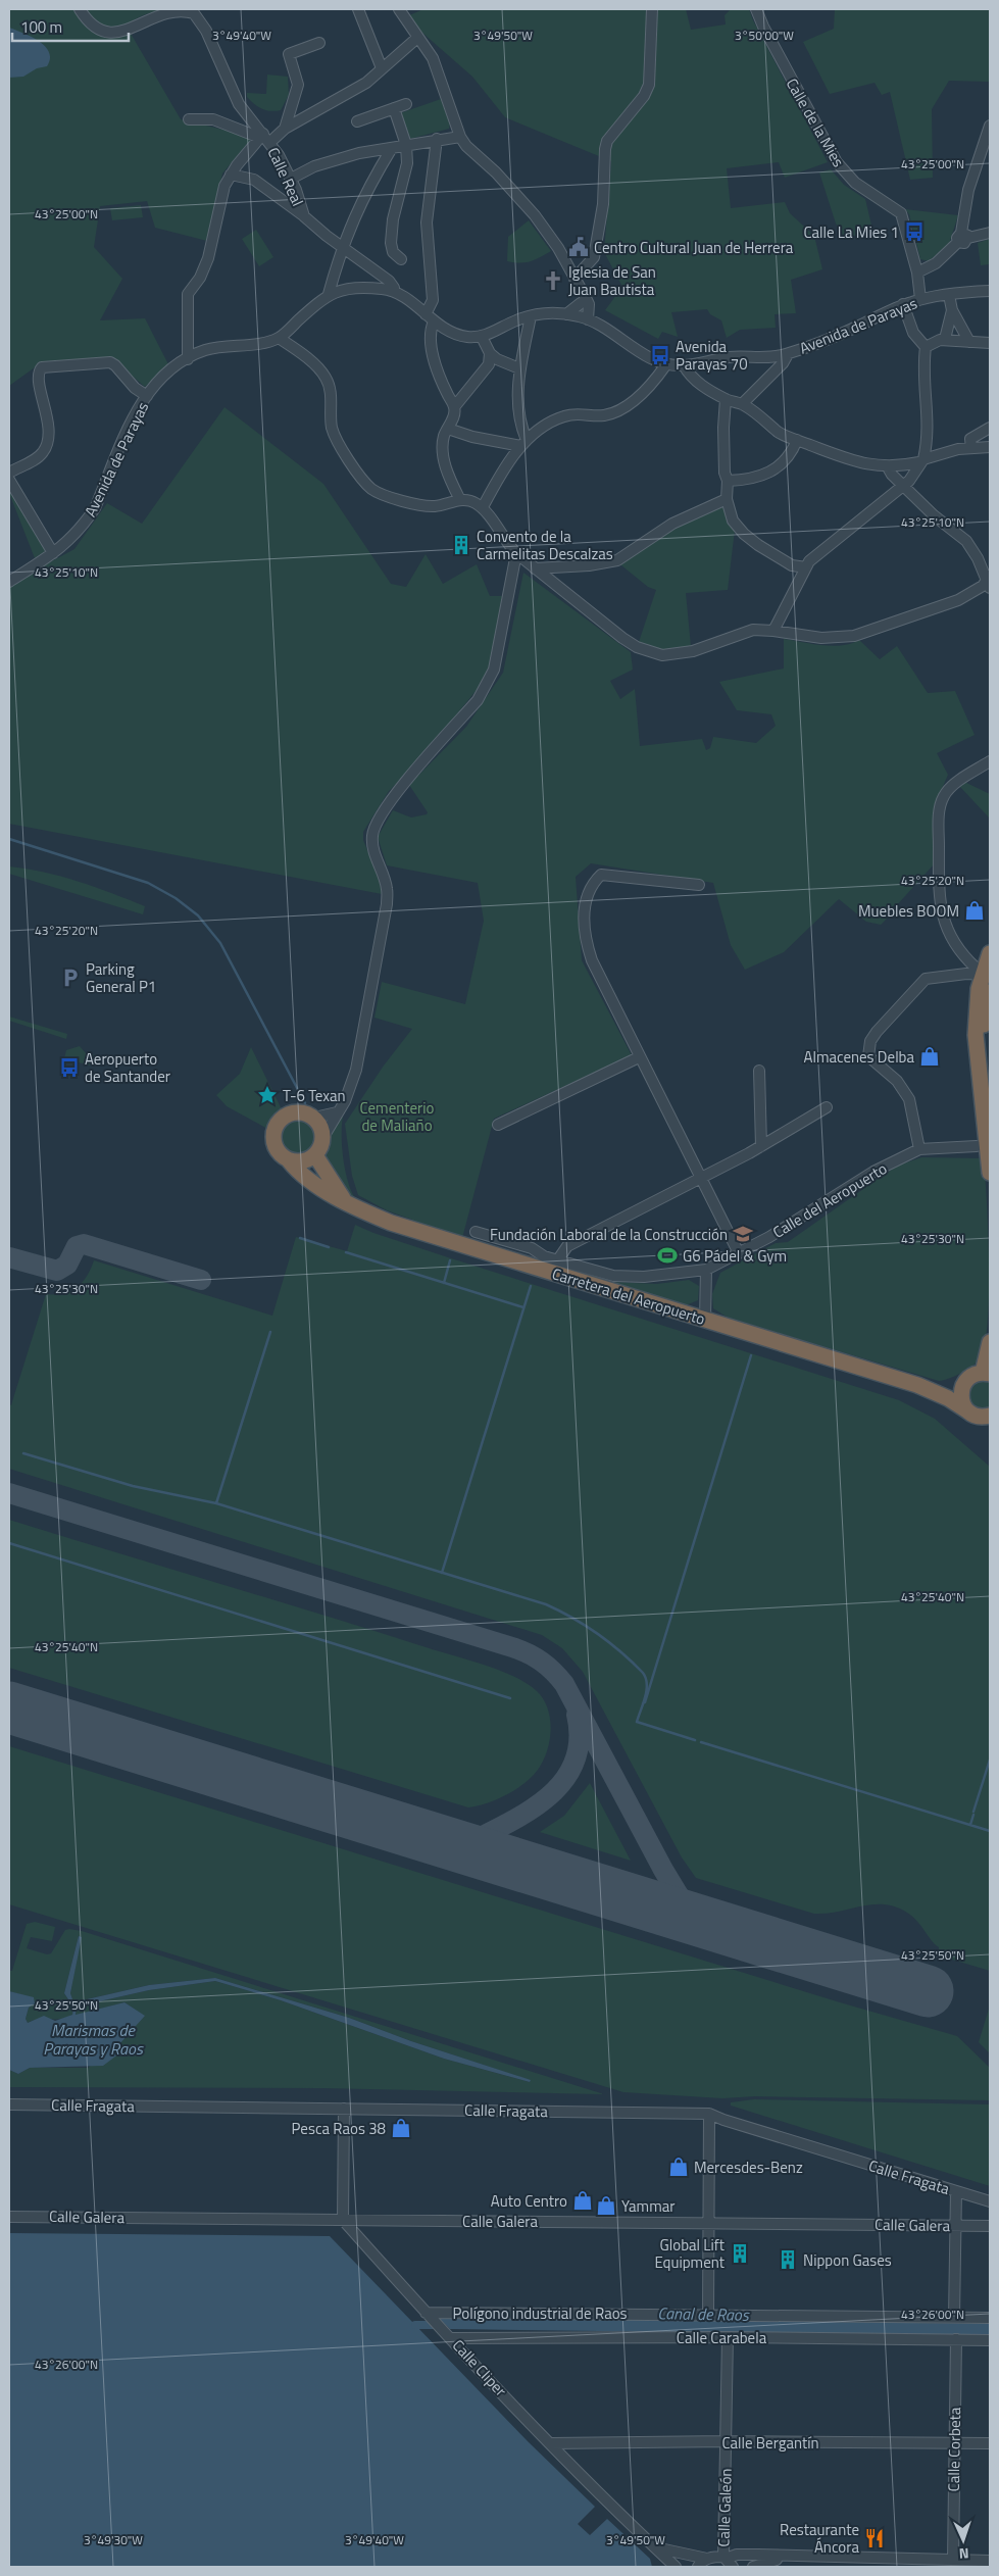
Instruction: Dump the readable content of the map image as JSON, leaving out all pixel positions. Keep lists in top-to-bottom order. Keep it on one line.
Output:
{"streets":{"highway":["Carretera del Aeropuerto"],"street":["Calle de la Mies","Calle Real","Avenida de Parayas","Calle del Aeropuerto","Calle Fragata","Calle Galera","Polígono industrial de Raos","Calle Carabela","Calle Cliper","Calle Bergantín","Calle Corbeta","Calle Galeón"]},"crossings":[["Calle de la Mies","Avenida de Parayas"],["Calle Galera","Calle Cliper"],["Polígono industrial de Raos","Calle Cliper"],["Calle Carabela","Calle Cliper"],["Calle Carabela","Calle Corbeta"],["Calle Carabela","Calle Galeón"],["Calle Cliper","Calle Bergantín"],["Calle Bergantín","Calle Corbeta"],["Calle Bergantín","Calle Galeón"]],"water":["Marismas de Parayas y Raos","Canal de Raos"],"parks":["Cementerio de Maliaño"],"places":{"bus stop":["Calle La Mies 1","Avenida Parayas 70","Aeropuerto de Santander"],"public building":["Centro Cultural Juan de Herrera"],"church":["Iglesia de San Juan Bautista"],"building":["Convento de la Carmelitas Descalzas","Global Lift Equipment","Nippon Gases"],"shop":["Muebles BOOM","Almacenes Delba","Pesca Raos 38","Mercesdes-Benz","Auto Centro","Yammar"],"parking":["Parking General P1"],"place":["T-6 Texan"],"school or university":["Fundación Laboral de la Construcción"],"sports":["G6 Pádel & Gym"],"restaurant":["Restaurante Áncora"]},"scale_bar":"100 m","north":"bottom","coordinates":["3°49'40\"W","3°49'50\"W","3°50'00\"W","43°25'00\"N","43°25'10\"N","43°25'20\"N","43°25'30\"N","43°25'40\"N","43°25'50\"N","43°26'00\"N","3°49'30\"W"]}
